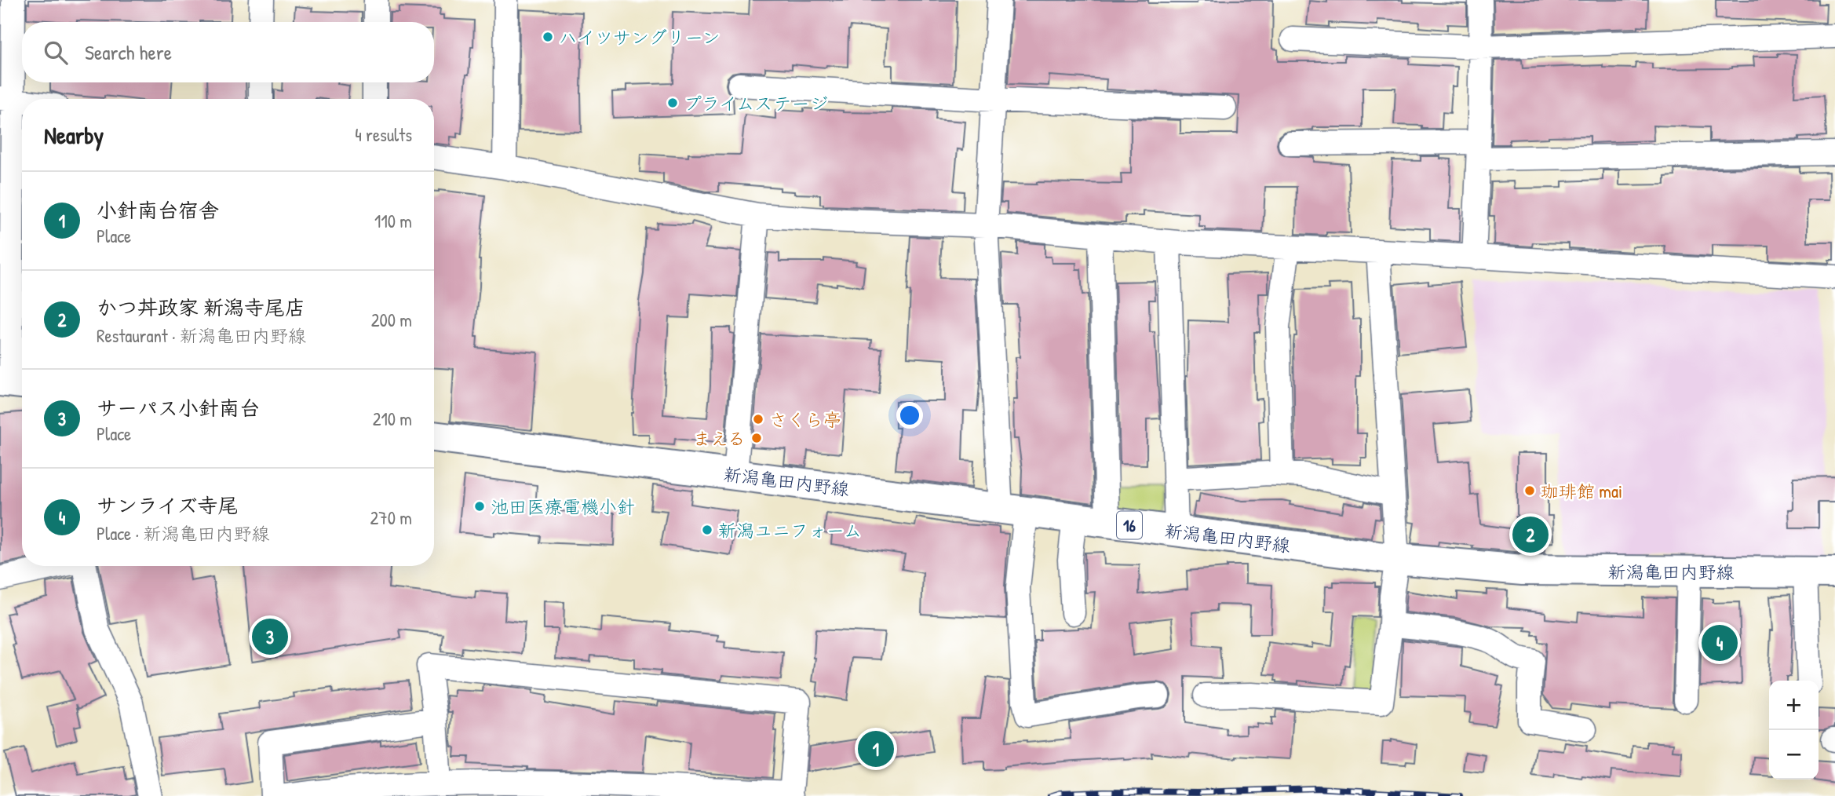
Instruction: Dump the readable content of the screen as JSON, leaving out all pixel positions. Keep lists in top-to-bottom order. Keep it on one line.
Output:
{"streets":{"main road":["新潟亀田内野線","16"]},"places":["ハイツサングリーン","プライムステージ","さくら亭","まえる","珈琲館 mai","池田医療電機小針","新潟ユニフォーム"],"page":{"search":"Search here","heading":["Nearby","4 results"],"list":[{"mark":"1","name":"小針南台宿舎","note":"Place","value":"110 m"},{"mark":"2","name":"かつ丼政家 新潟寺尾店","note":"Restaurant · 新潟亀田内野線","value":"200 m"},{"mark":"3","name":"サーパス小針南台","note":"Place","value":"210 m"},{"mark":"4","name":"サンライズ寺尾","note":"Place · 新潟亀田内野線","value":"270 m"}],"pins":["2","3","4","1"],"map_buttons":["+","−"]}}
